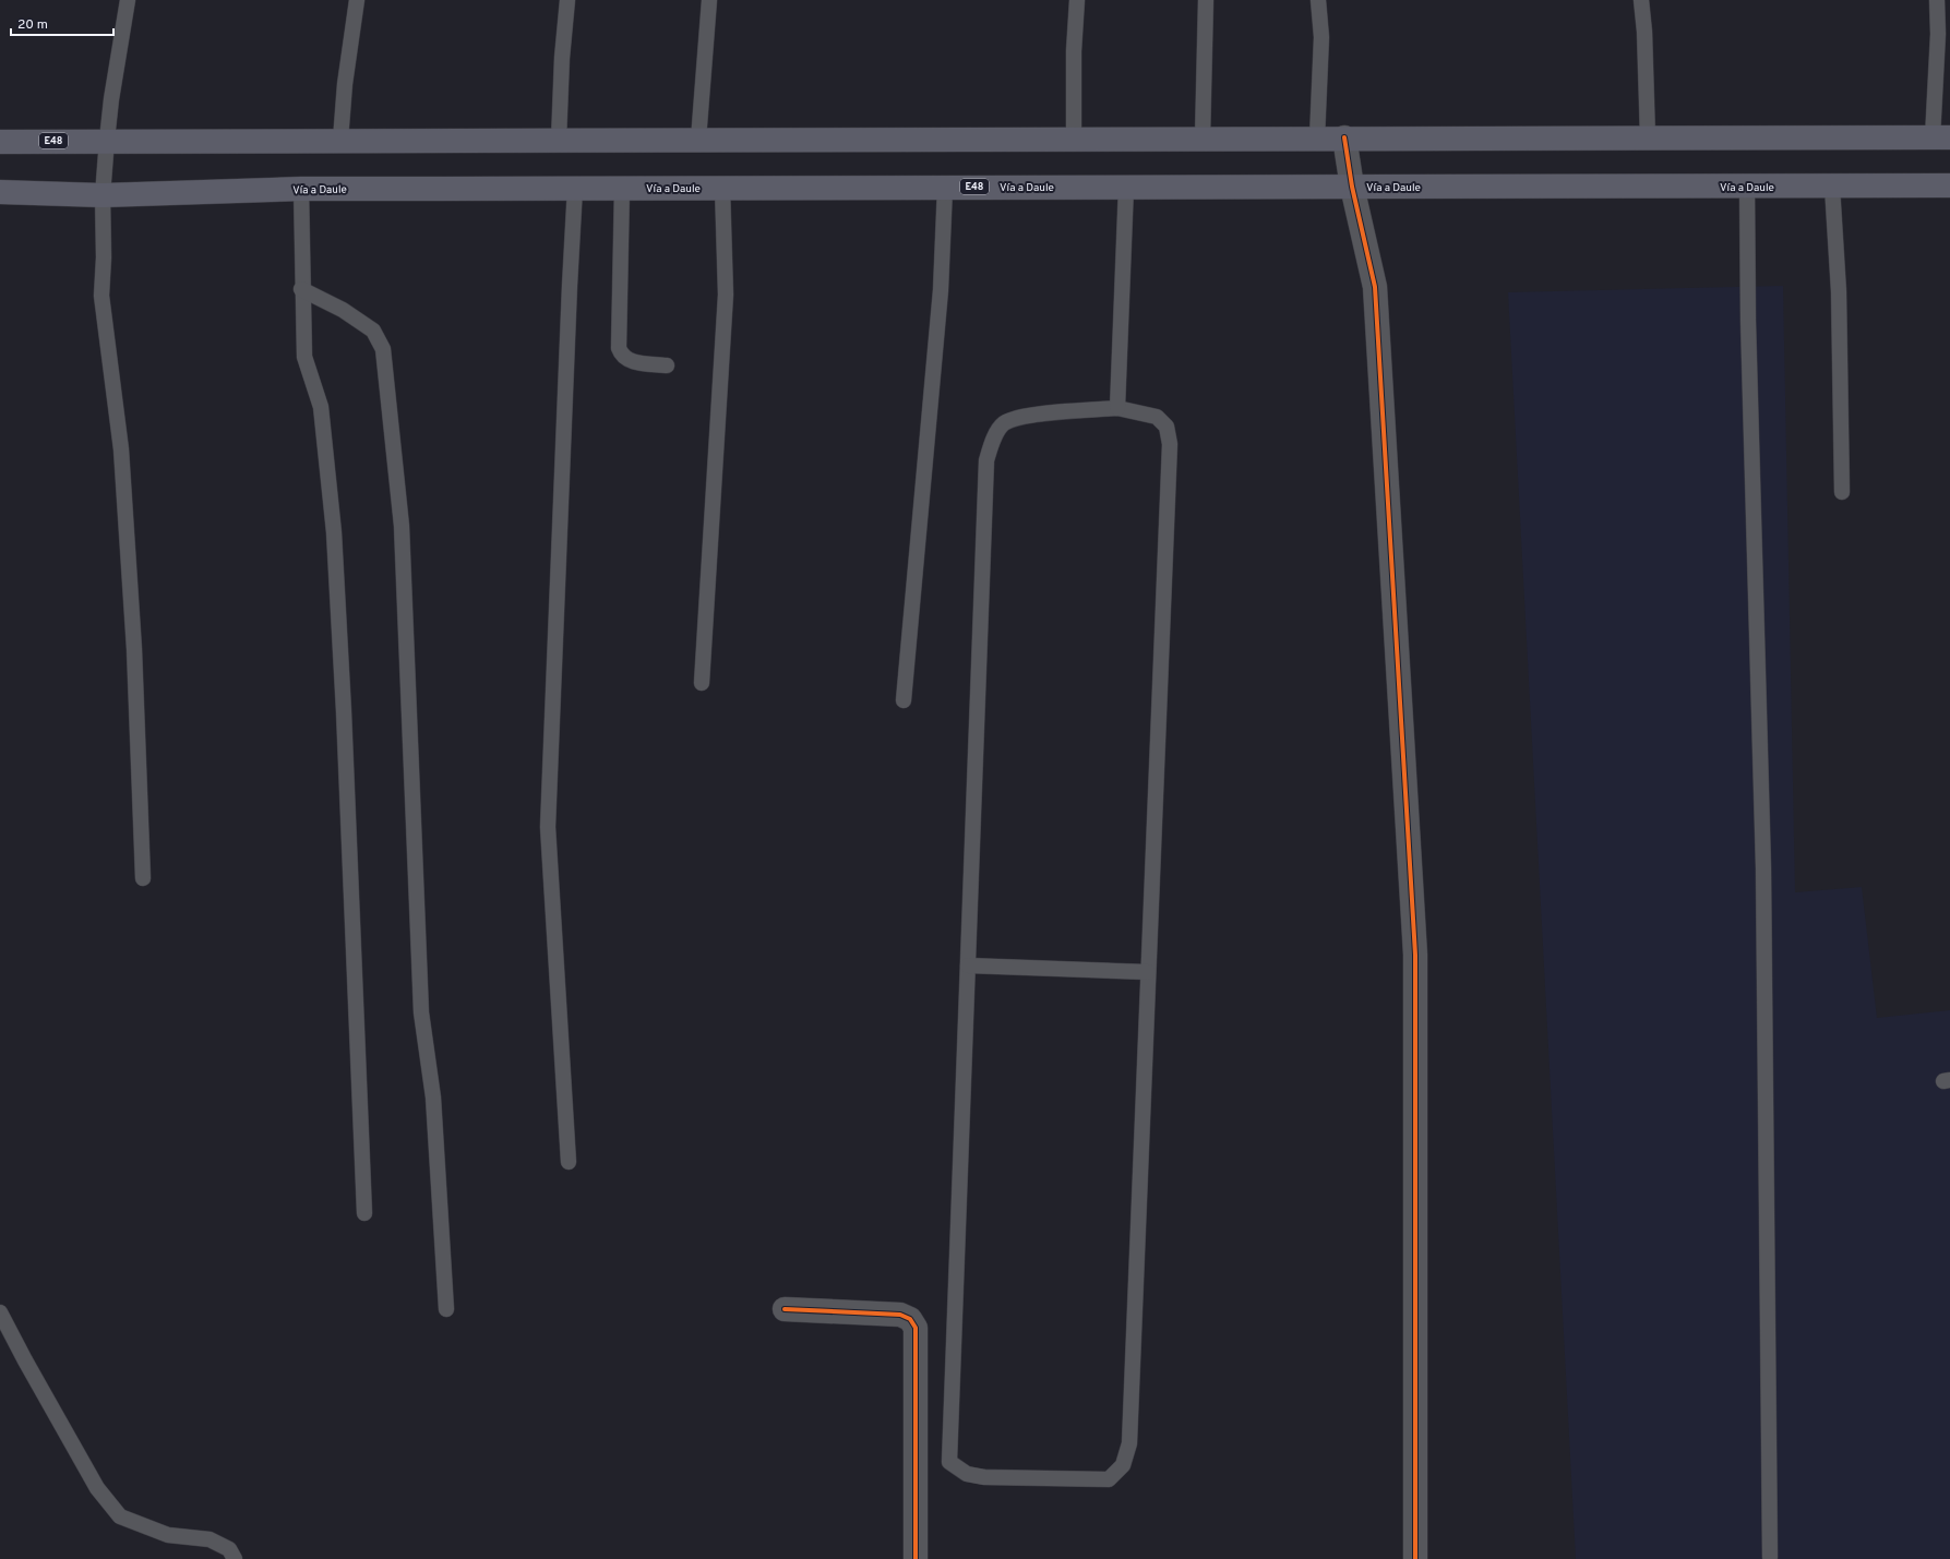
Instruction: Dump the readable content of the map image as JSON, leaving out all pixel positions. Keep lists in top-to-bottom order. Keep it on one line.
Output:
{"streets":{"highway":["E48","Vía a Daule"]},"scale_bar":"20 m"}
